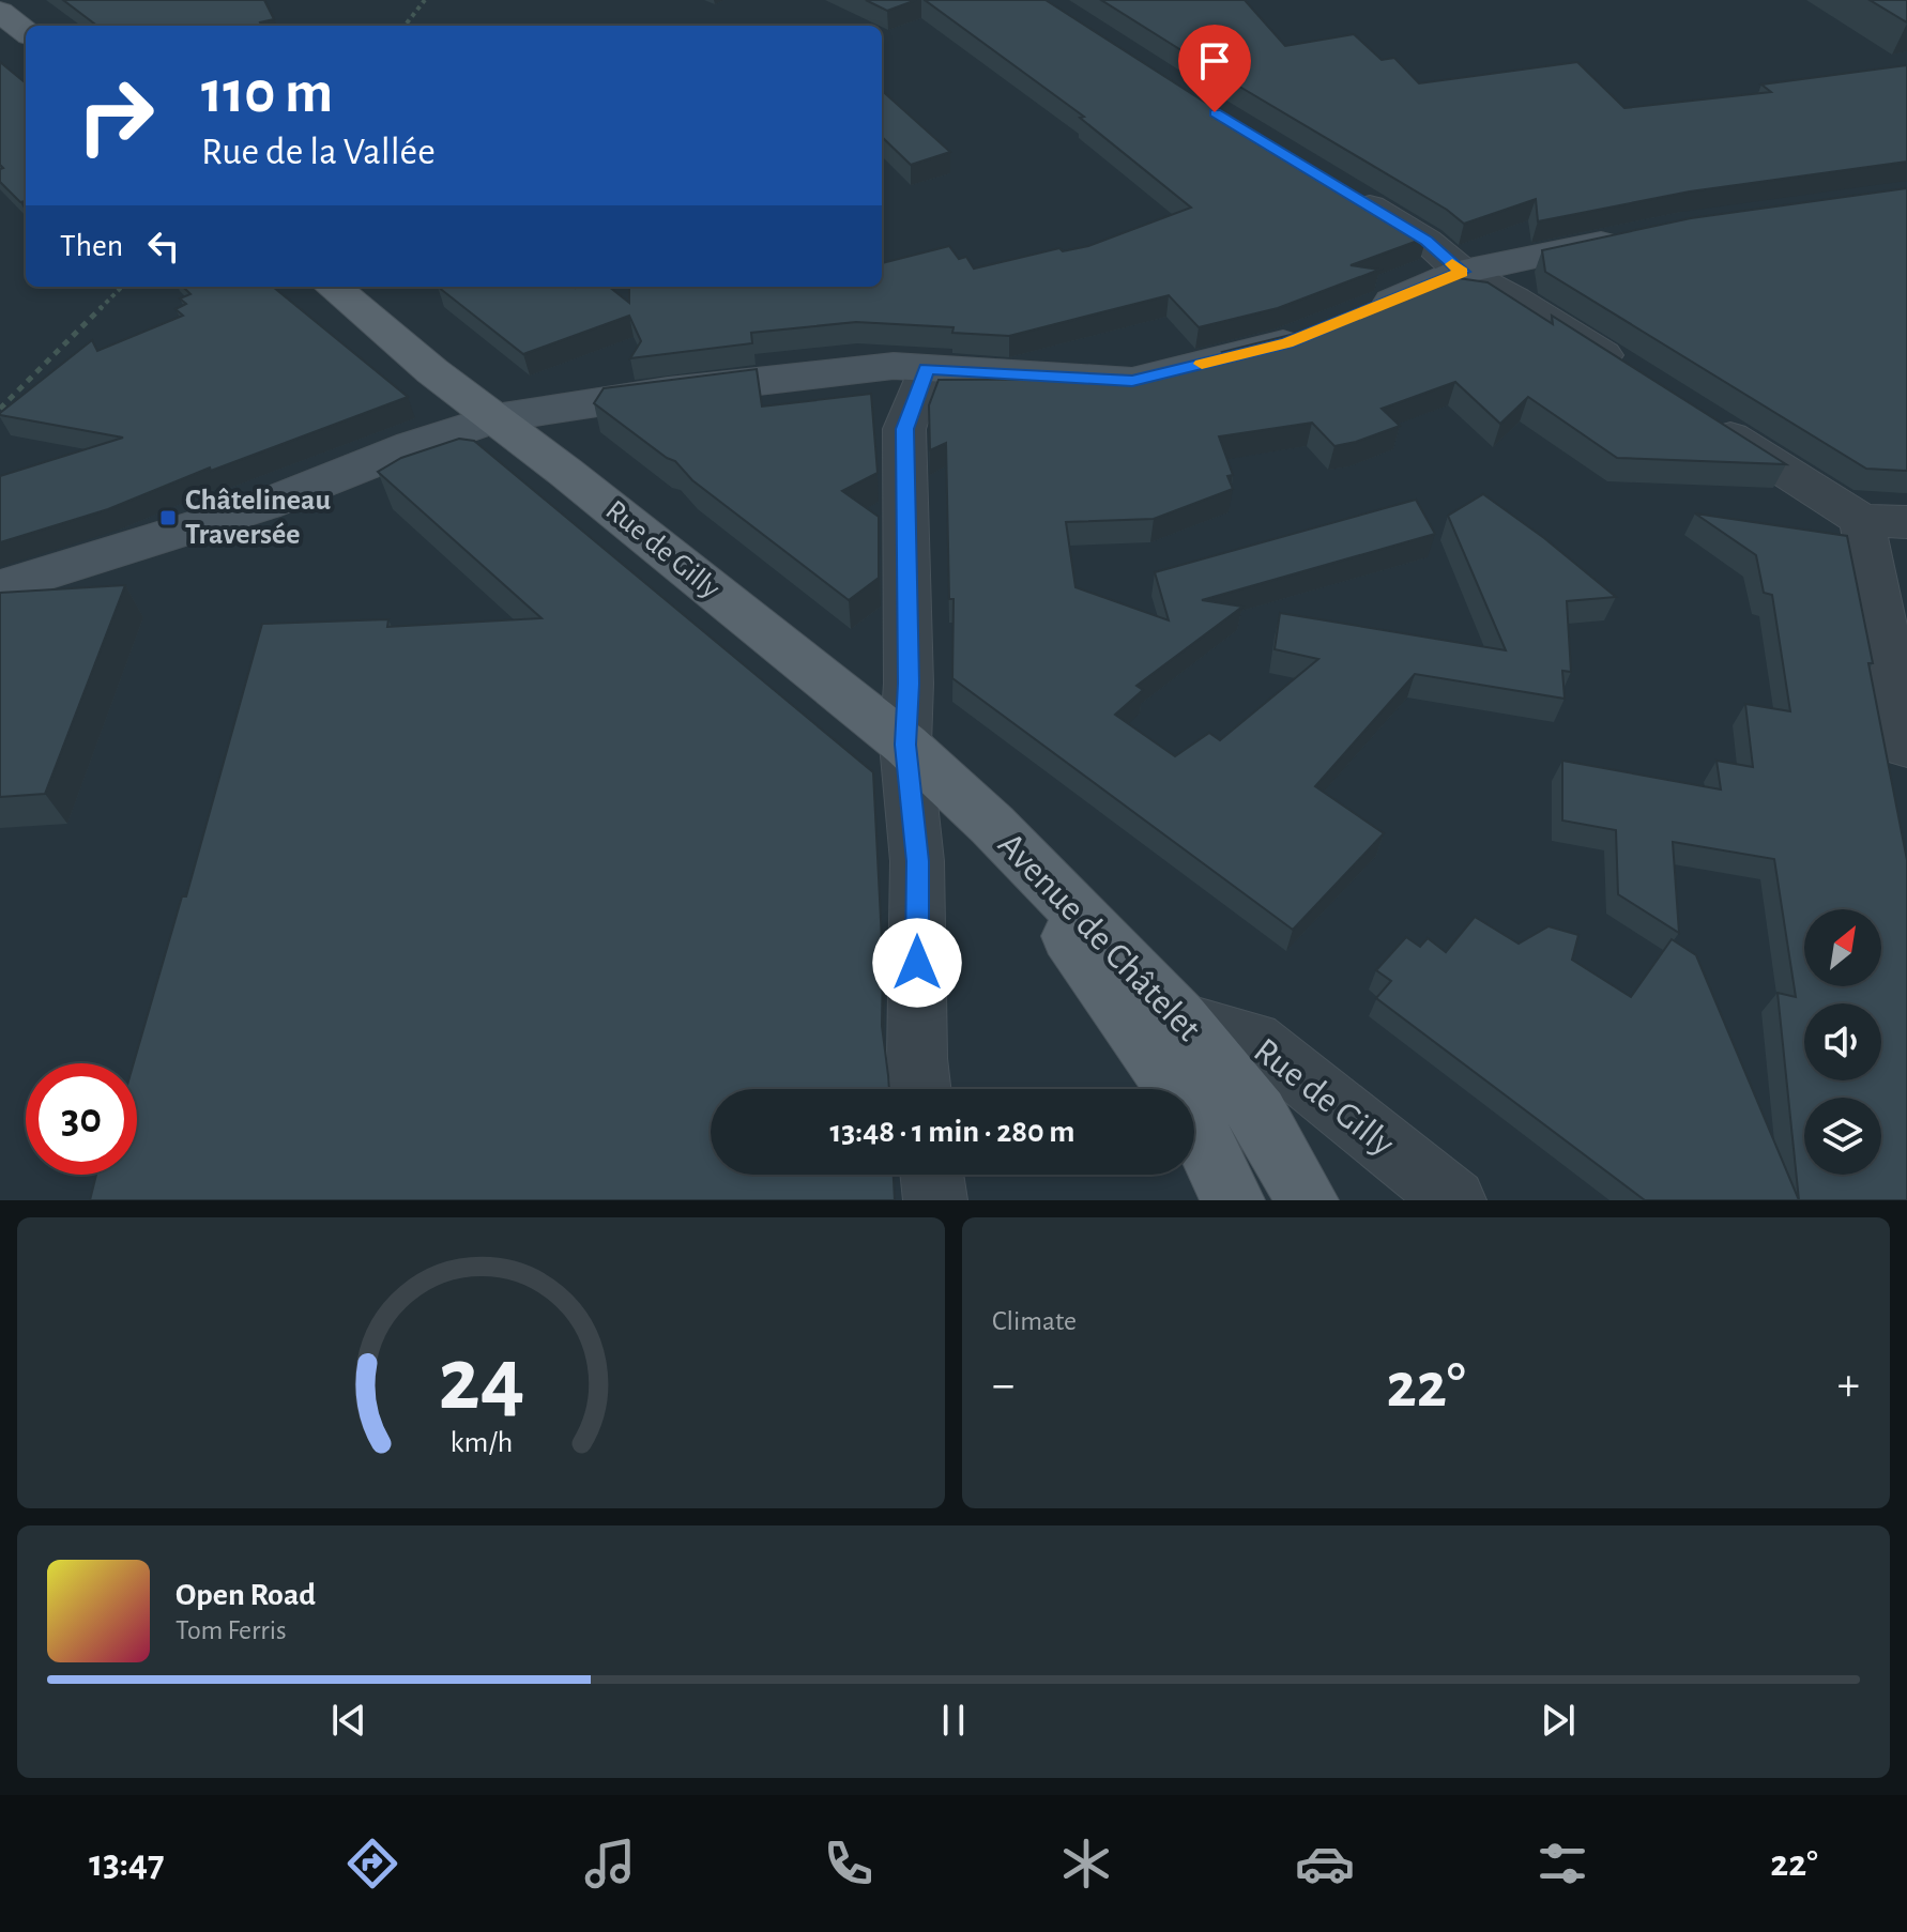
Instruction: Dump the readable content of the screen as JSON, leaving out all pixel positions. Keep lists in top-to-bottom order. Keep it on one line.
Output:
{"streets":{"main road":["Rue de Gilly","Avenue de Châtelet"]},"crossings":[["Rue de Gilly","Avenue de Châtelet"]],"places":{"transit":["Châtelineau Traversée"]},"north":"top right","page":{"turn":["110 m","Rue de la Vallée"],"then":"Then","limit":"30","trip":"13:48 · 1 min · 280 m","tile":"Climate","heat":["−","22°","+"],"song":["Open Road","Tom Ferris"],"tabs":["13:47","22°"],"gauge":["24","km/h"]}}
